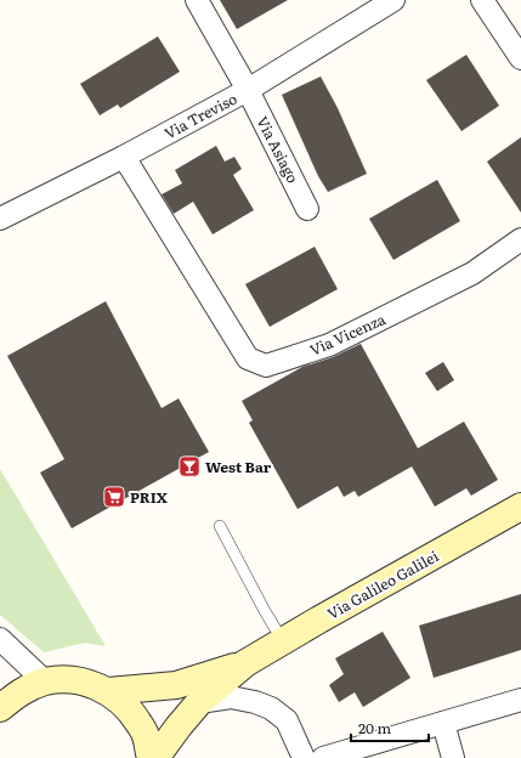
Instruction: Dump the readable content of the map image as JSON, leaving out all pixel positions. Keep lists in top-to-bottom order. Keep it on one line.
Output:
{"streets":{"main road":["Via Galileo Galilei"],"street":["Via Treviso","Via Asiago","Via Vicenza"]},"crossings":[["Via Treviso","Via Asiago"],["Via Treviso","Via Vicenza"]],"places":{"bar":["West Bar"],"supermarket":["PRIX"]},"scale_bar":"20 m"}
